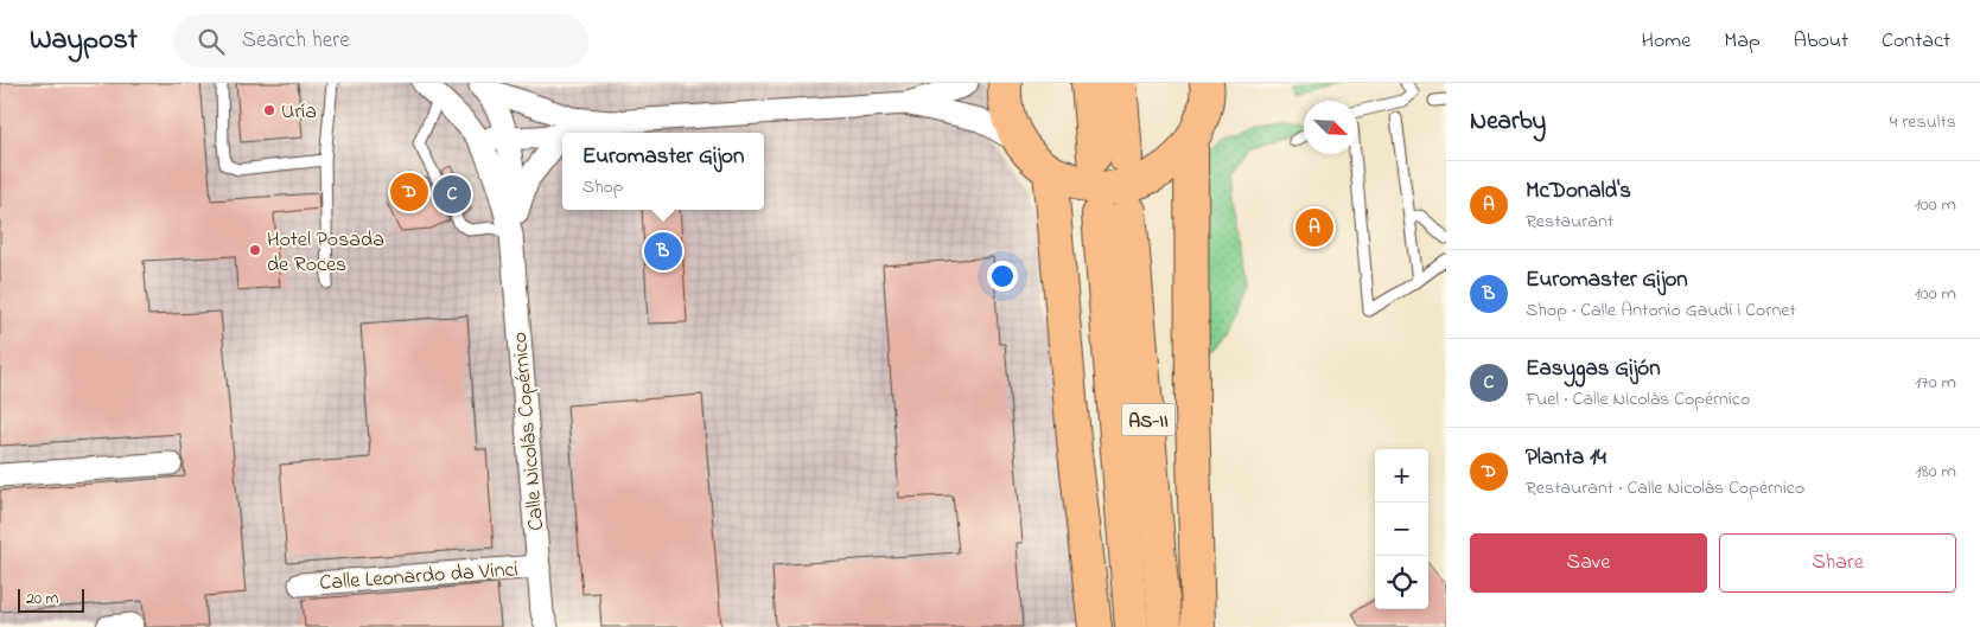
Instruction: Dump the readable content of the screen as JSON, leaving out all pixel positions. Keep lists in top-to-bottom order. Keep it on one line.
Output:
{"streets":{"highway":["AS-II"],"street":["Calle Nicolás Copérnico","Calle Leonardo da Vinci"]},"crossings":[["Calle Nicolás Copérnico","Calle Leonardo da Vinci"]],"places":["Uría","Hotel Posada de Roces"],"scale_bar":"20 m","north":"bottom right","page":{"header":"Waypost","search":"Search here","nav":["Home","Map","About","Contact"],"heading":["Nearby","4 results"],"popup":["Euromaster Gijon","Shop"],"list":[{"mark":"A","name":"McDonald's","note":"Restaurant","value":"100 m"},{"mark":"B","name":"Euromaster Gijon","note":"Shop · Calle Antonio Gaudí i Cornet","value":"100 m"},{"mark":"C","name":"Easygas Gijón","note":"Fuel · Calle Nicolás Copérnico","value":"170 m"},{"mark":"D","name":"Planta 14","note":"Restaurant · Calle Nicolás Copérnico","value":"180 m"}],"pins":["D","C","A","B"],"map_buttons":["+","−"],"buttons":["Save","Share"],"scale":"20 m"}}
